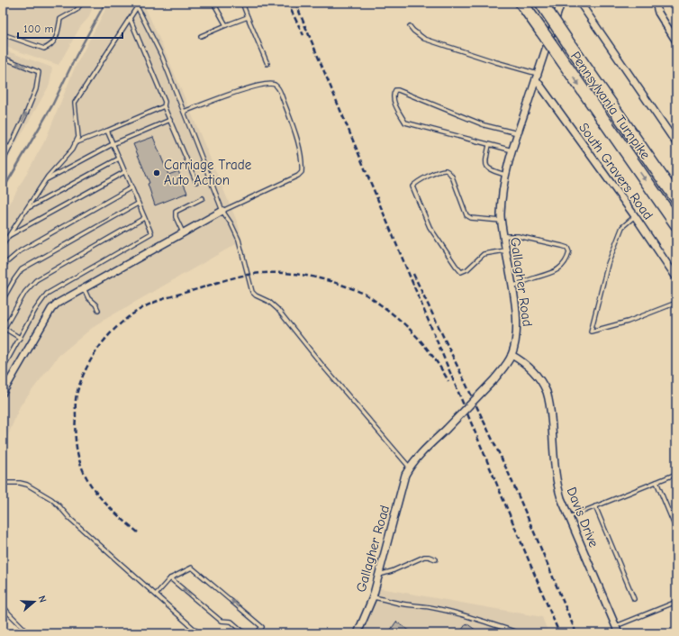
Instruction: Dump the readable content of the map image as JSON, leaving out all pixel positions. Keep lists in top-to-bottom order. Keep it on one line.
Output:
{"streets":{"highway":["Pennsylvania Turnpike"],"street":["South Gravers Road","Gallagher Road","Davis Drive"]},"crossings":[["South Gravers Road","Gallagher Road"],["Gallagher Road","Davis Drive"]],"places":["Carriage Trade Auto Action"],"scale_bar":"100 m","north":"right"}
